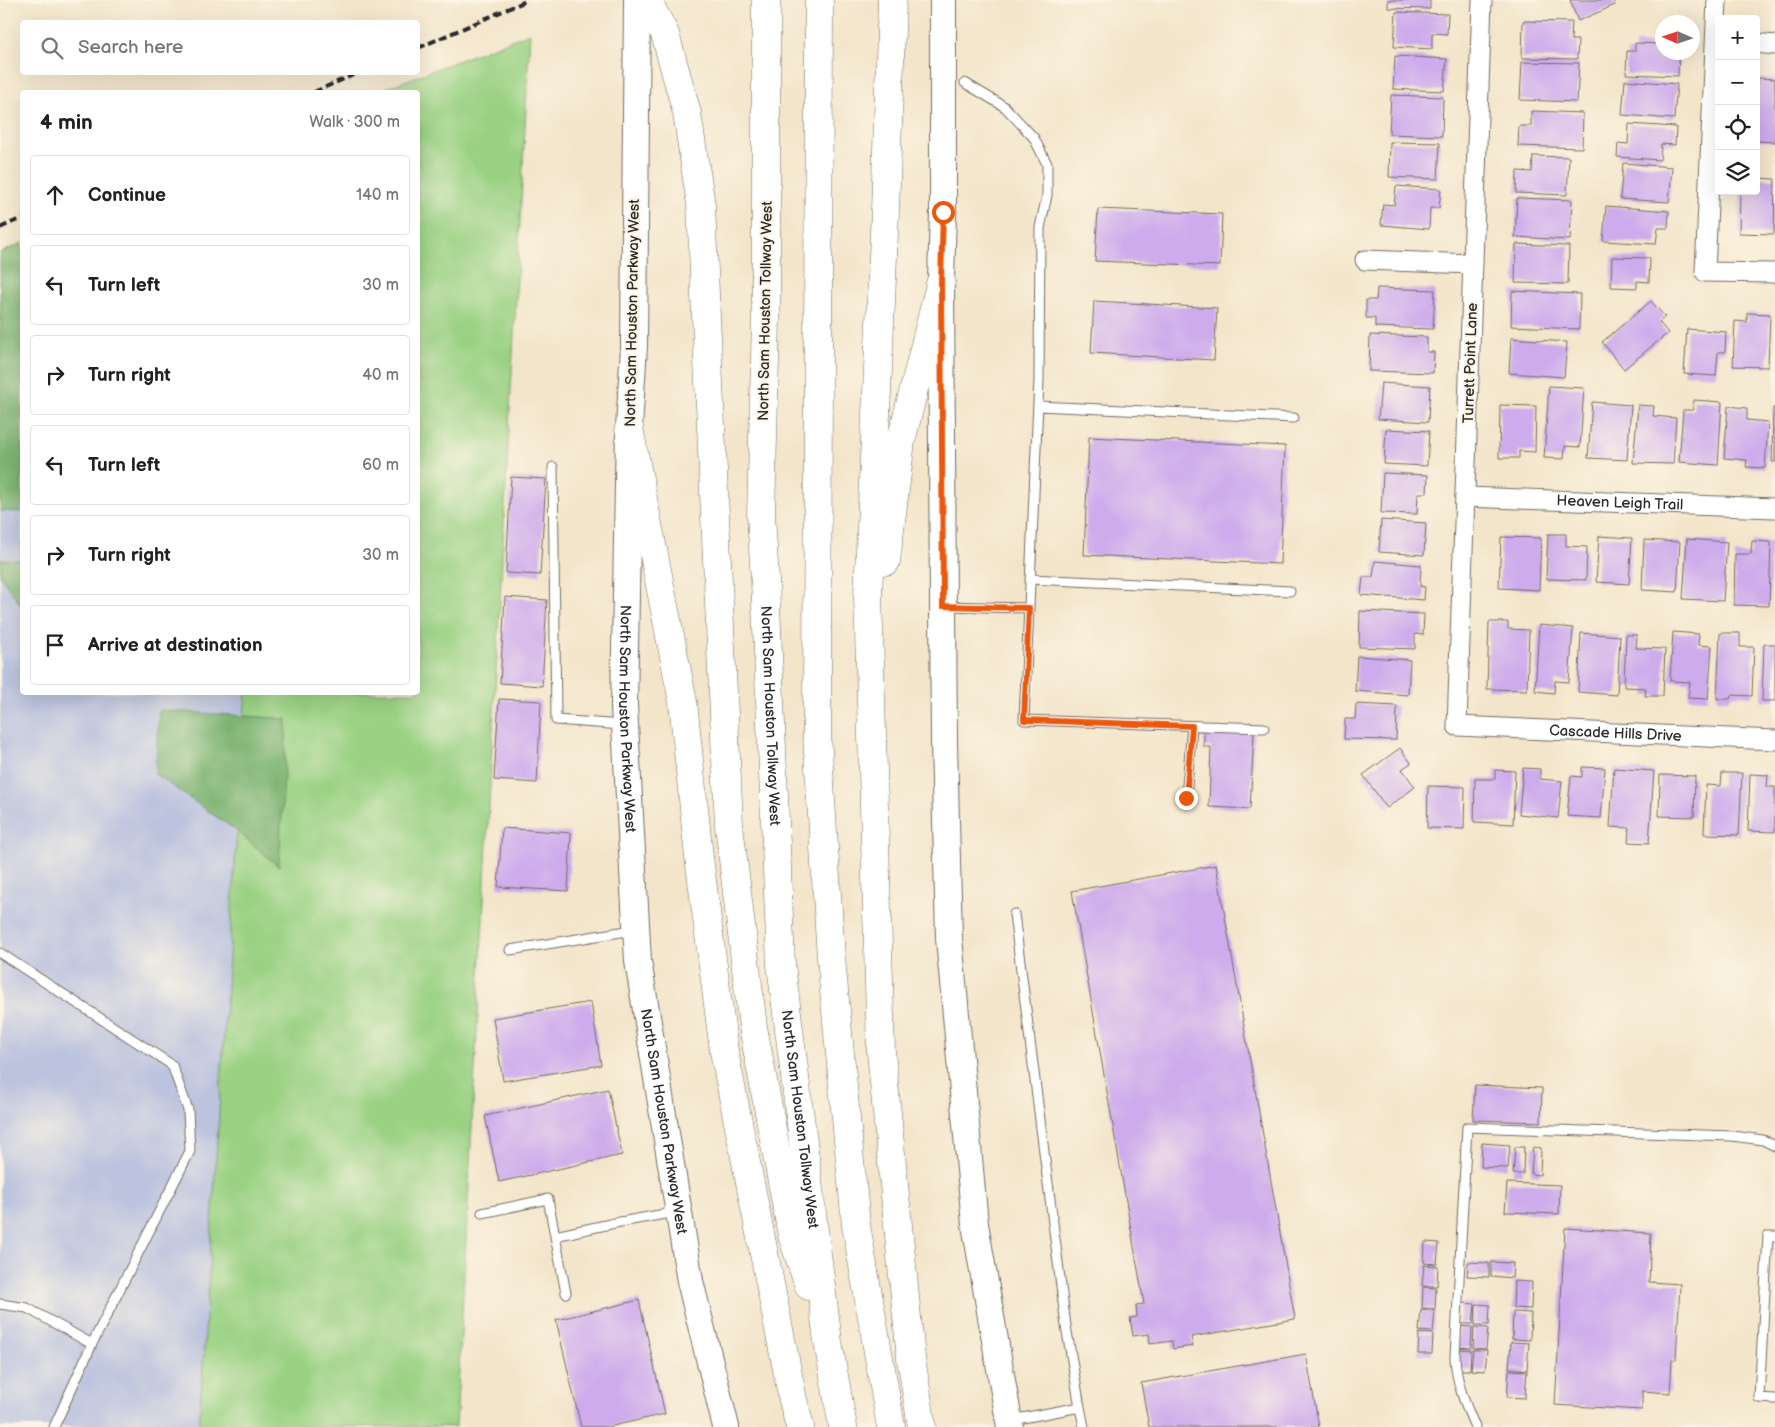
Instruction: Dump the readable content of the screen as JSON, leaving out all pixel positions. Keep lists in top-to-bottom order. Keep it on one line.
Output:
{"streets":{"highway":["North Sam Houston Tollway West"],"main road":["North Sam Houston Parkway West"],"street":["Turrett Point Lane","Heaven Leigh Trail","Cascade Hills Drive"]},"crossings":[["Turrett Point Lane","Heaven Leigh Trail"],["Turrett Point Lane","Cascade Hills Drive"]],"north":"left","page":{"map_buttons":["+","−"],"search":"Search here","heading":["4 min","Walk · 300 m"],"list":[["Continue","140 m"],["Turn left","30 m"],["Turn right","40 m"],["Turn left","60 m"],["Turn right","30 m"],"Arrive at destination"]}}
